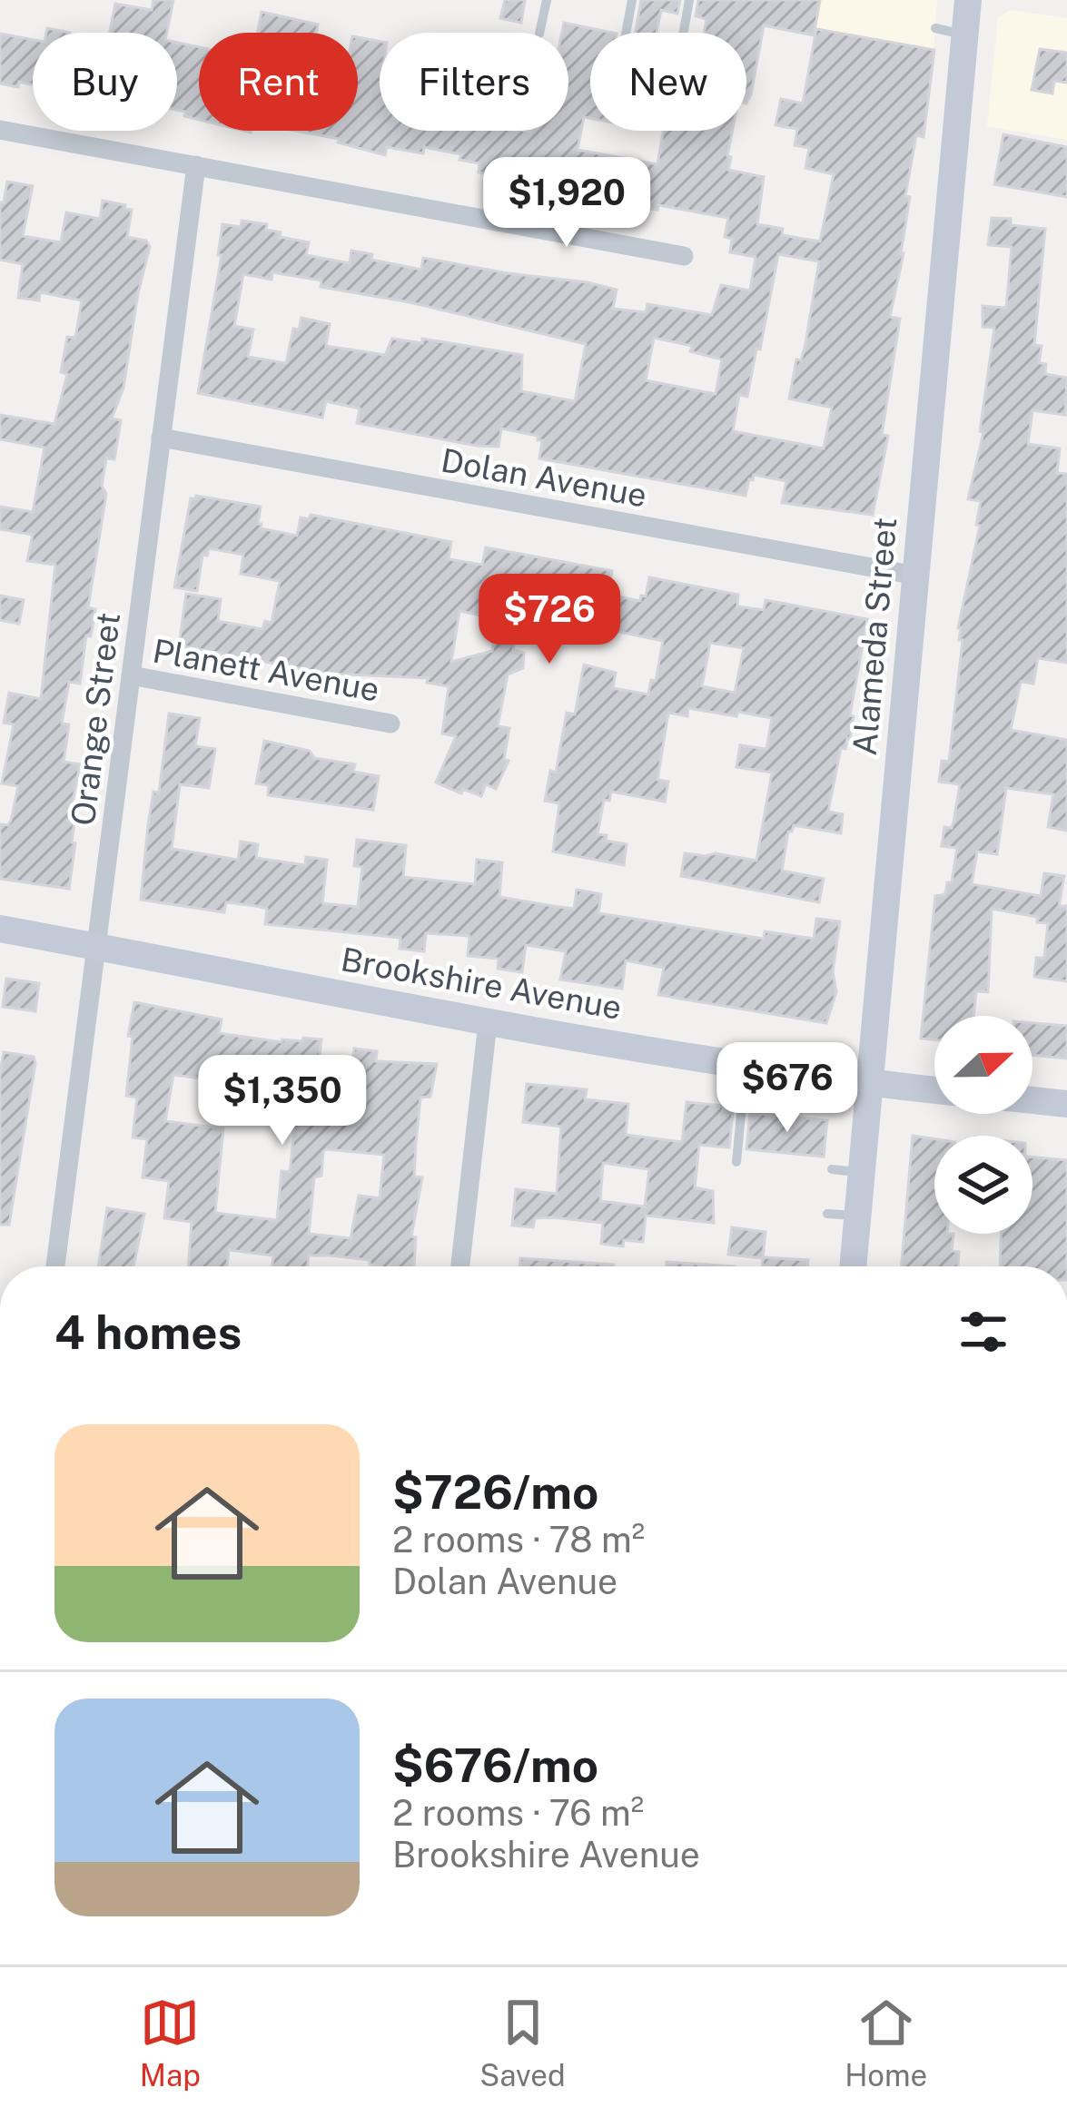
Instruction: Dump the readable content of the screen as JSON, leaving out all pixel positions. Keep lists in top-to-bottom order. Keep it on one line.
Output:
{"streets":{"street":["Dolan Avenue","Alameda Street","Planett Avenue","Orange Street","Brookshire Avenue"]},"crossings":[["Dolan Avenue","Alameda Street"],["Dolan Avenue","Orange Street"],["Alameda Street","Brookshire Avenue"],["Planett Avenue","Orange Street"],["Orange Street","Brookshire Avenue"]],"north":"right","page":{"chip":["Buy","Rent","Filters","New"],"price":["$1,920","$726","$676","$1,350"],"heading":"4 homes","list":[{"name":"$726/mo","note":"2 rooms · 78 m² · Dolan Avenue"},{"name":"$676/mo","note":"2 rooms · 76 m² · Brookshire Avenue"}],"tabs":["Map","Saved","Home"]}}
